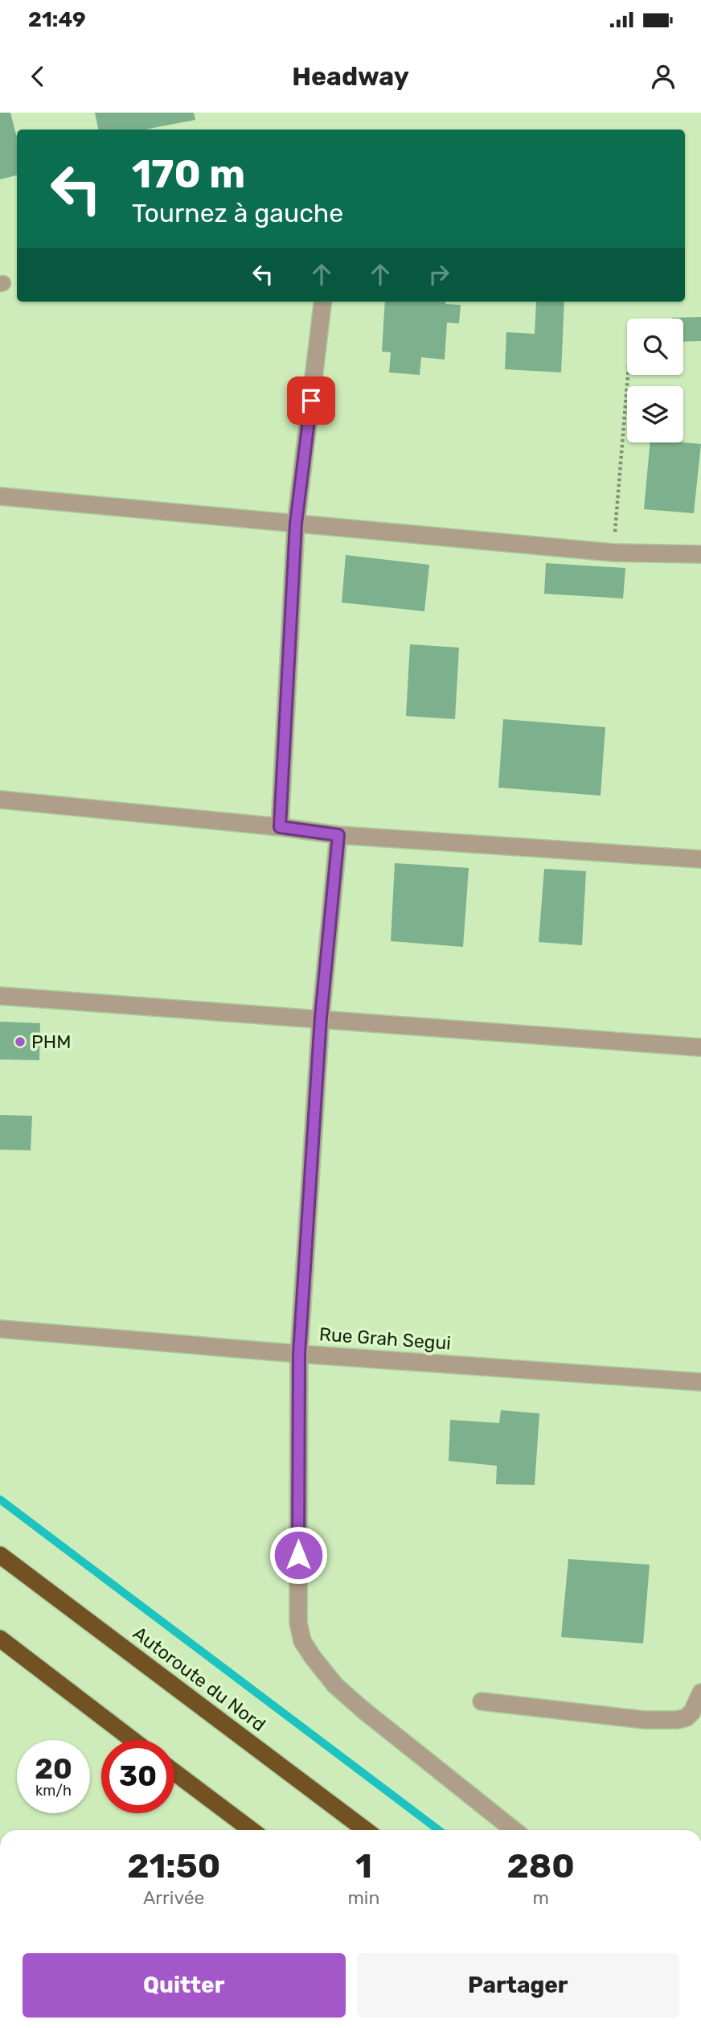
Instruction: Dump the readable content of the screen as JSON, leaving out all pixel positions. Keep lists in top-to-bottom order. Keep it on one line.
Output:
{"streets":{"highway":["Autoroute du Nord"],"street":["Rue Grah Segui"]},"places":["PHM"],"page":{"status":"21:49","header":"Headway","turn":["170 m","Tournez à gauche"],"speed":"20 km/h","limit":"30","eta":["21:50","Arrivée","1","min","280","m"],"buttons":["Quitter","Partager"]}}
